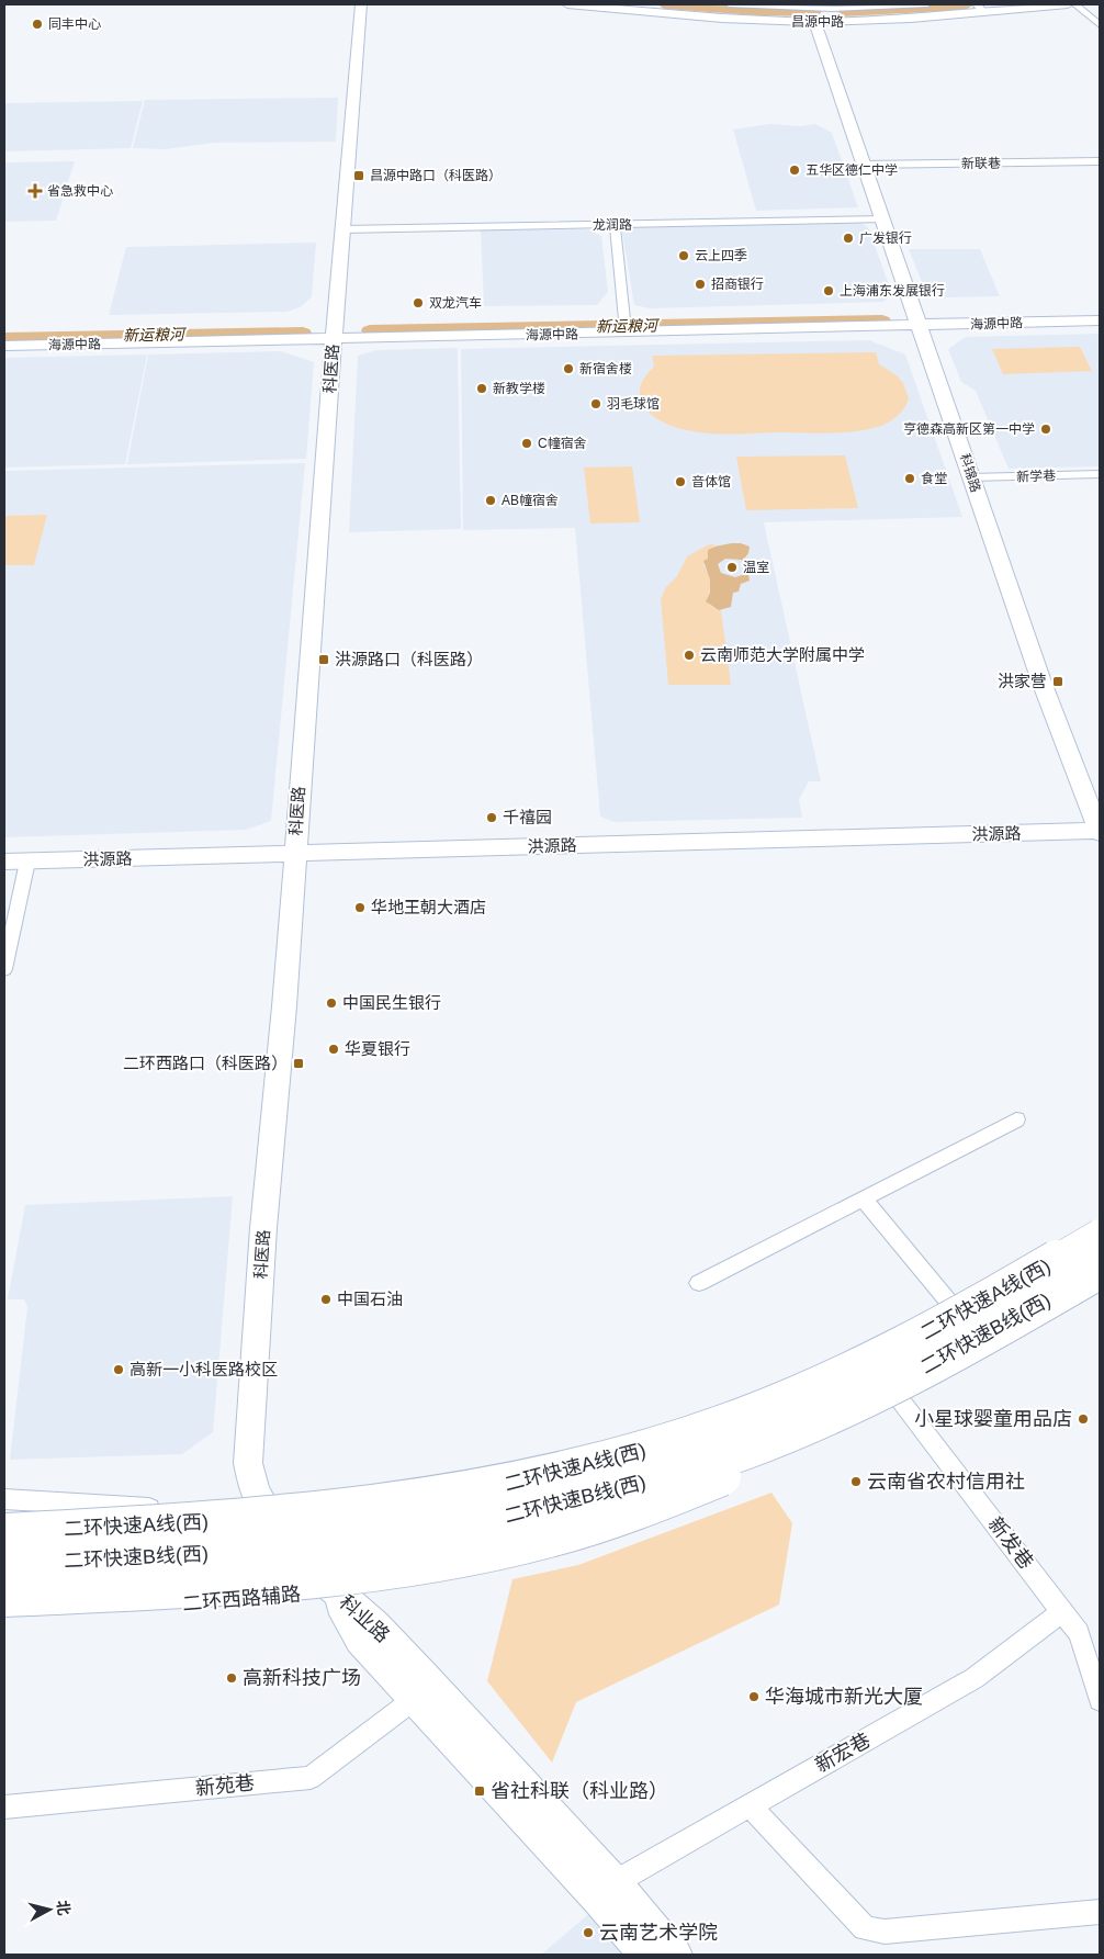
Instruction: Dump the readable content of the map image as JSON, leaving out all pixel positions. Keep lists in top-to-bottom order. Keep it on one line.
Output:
{"streets":{"highway":["二环快速A线(西)","二环快速B线(西)"],"street":["昌源中路","新联巷","龙润路","海源中路","科医路","科锦路","新学巷","洪源路","新发巷","二环西路辅路","科业路","新宏巷","新苑巷"]},"crossings":[["昌源中路","科锦路"],["新联巷","科锦路"],["龙润路","科医路"],["龙润路","科锦路"],["海源中路","科医路"],["海源中路","科锦路"],["科医路","洪源路"],["科医路","二环西路辅路"],["科医路","科业路"],["科锦路","新学巷"],["科锦路","洪源路"],["新发巷","新宏巷"],["二环西路辅路","科业路"],["科业路","新宏巷"],["科业路","新苑巷"]],"water":["新运粮河"],"places":{"other":["同丰中心","五华区德仁中学","广发银行","云上四季","招商银行","上海浦东发展银行","双龙汽车","新宿舍楼","新教学楼","羽毛球馆","亨德森高新区第一中学","C幢宿舍","食堂","音体馆","AB幢宿舍","温室","云南师范大学附属中学","千禧园","华地王朝大酒店","中国民生银行","华夏银行","中国石油","高新一小科医路校区","小星球婴童用品店","云南省农村信用社","高新科技广场","华海城市新光大厦","云南艺术学院"],"transit":["昌源中路口（科医路）","洪源路口（科医路）","洪家营","二环西路口（科医路）","省社科联（科业路）"],"health":["省急救中心"]},"north":"right"}
